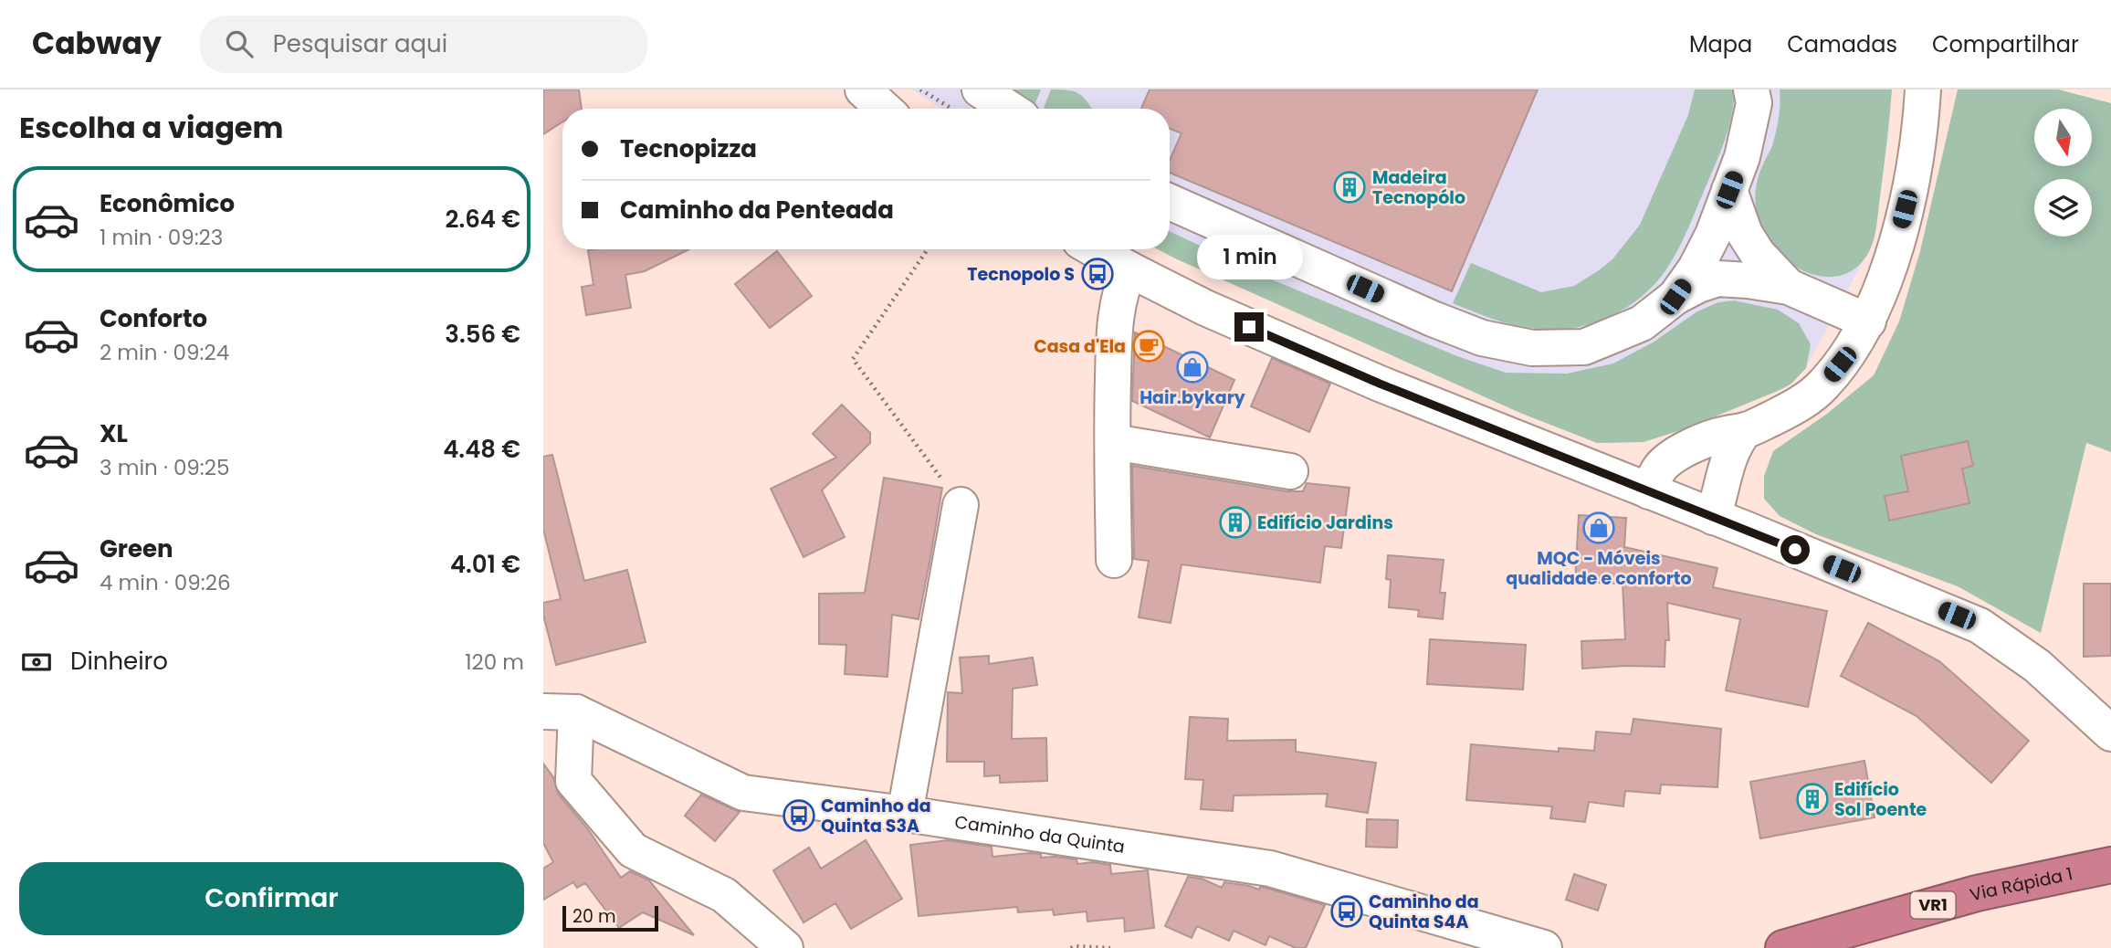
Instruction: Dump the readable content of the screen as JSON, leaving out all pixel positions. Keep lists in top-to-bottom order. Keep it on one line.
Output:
{"streets":{"highway":["Via Rápida 1","VR1"],"street":["Caminho da Quinta"]},"places":{"building":["Madeira Tecnopólo","Edifício Jardins","Edifício Sol Poente"],"bus stop":["Tecnopolo S","Caminho da Quinta S3A","Caminho da Quinta S4A"],"cafe":["Casa d'Ela"],"shop":["Hair.bykary","MQC - Móveis qualidade e conforto"]},"scale_bar":"20 m","north":"bottom","page":{"header":"Cabway","search":"Pesquisar aqui","nav":["Mapa","Camadas","Compartilhar"],"heading":"Escolha a viagem","banner":["Tecnopizza","Caminho da Penteada"],"list":[{"name":"Econômico","note":"1 min · 09:23","value":"2.64 €"},{"name":"Conforto","note":"2 min · 09:24","value":"3.56 €"},{"name":"XL","note":"3 min · 09:25","value":"4.48 €"},{"name":"Green","note":"4 min · 09:26","value":"4.01 €"}],"bubble":"1 min","pay":["Dinheiro","120 m"],"buttons":"Confirmar","scale":"20 m"}}
